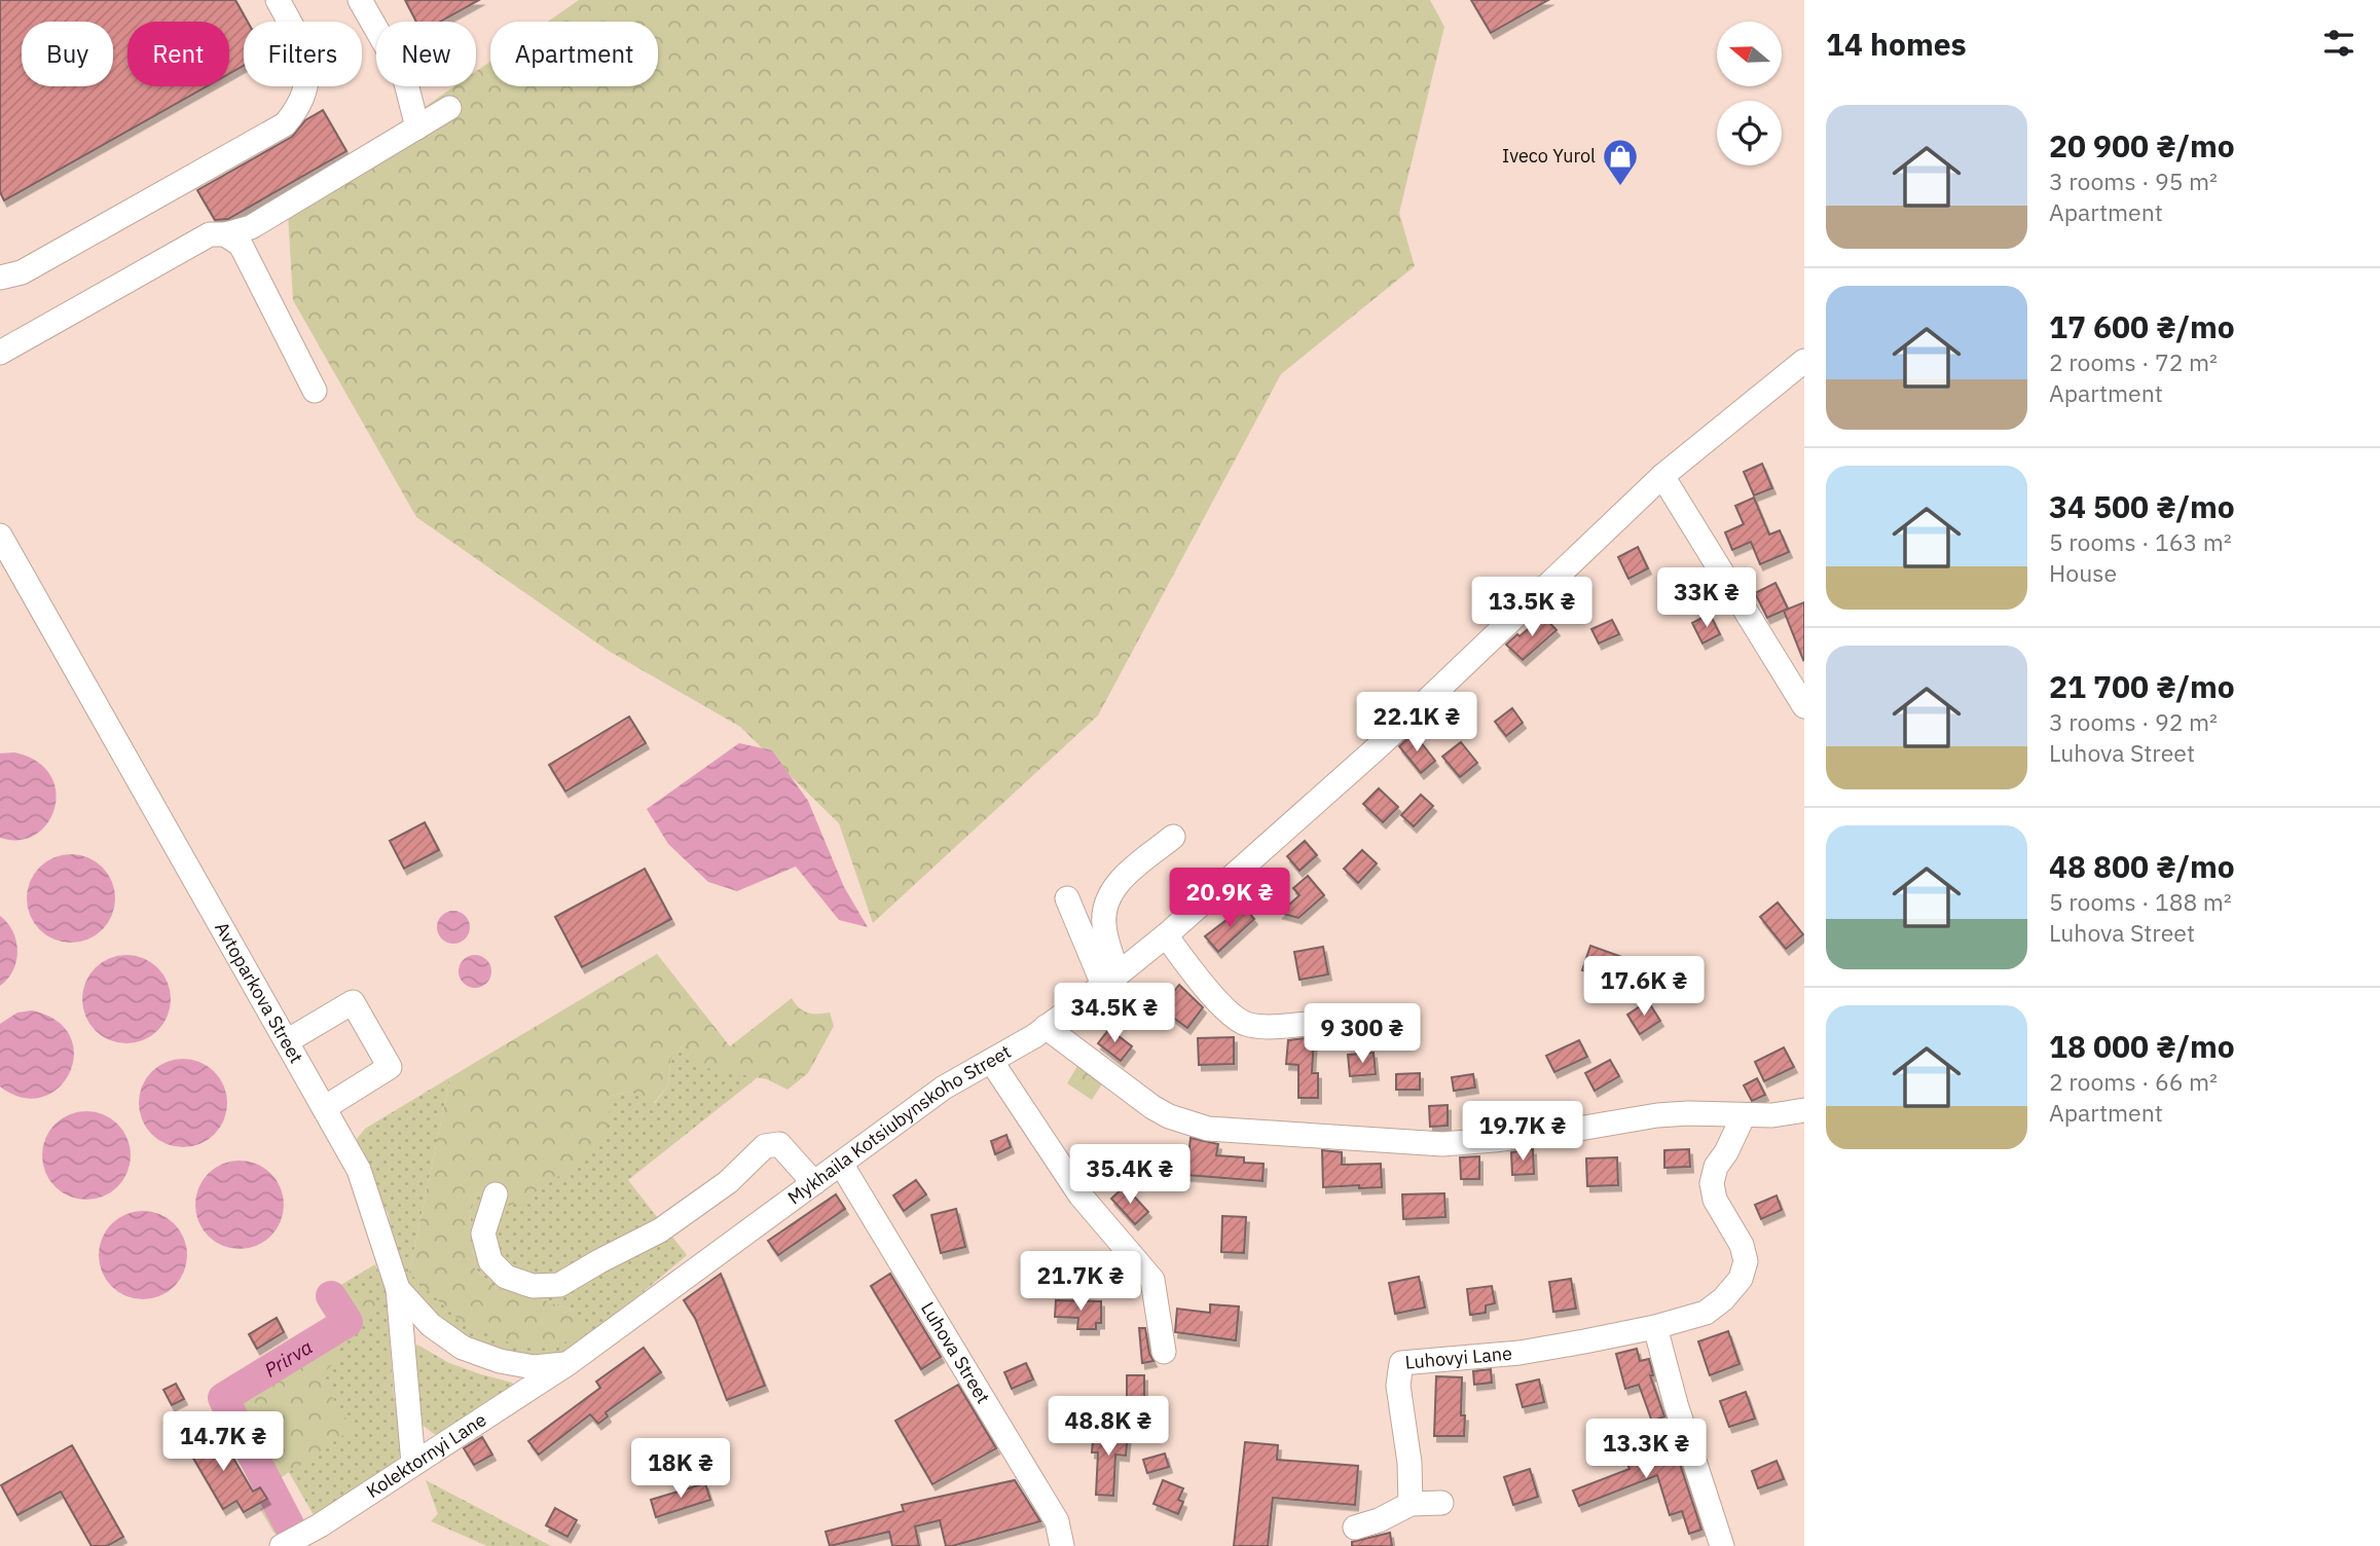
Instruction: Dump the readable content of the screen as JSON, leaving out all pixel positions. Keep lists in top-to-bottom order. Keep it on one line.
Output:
{"streets":{"street":["Avtoparkova Street","Mykhaila Kotsiubynskoho Street","Luhova Street","Luhovyi Lane","Kolektornyi Lane"]},"crossings":[["Avtoparkova Street","Mykhaila Kotsiubynskoho Street"],["Avtoparkova Street","Kolektornyi Lane"],["Mykhaila Kotsiubynskoho Street","Luhova Street"],["Mykhaila Kotsiubynskoho Street","Kolektornyi Lane"]],"water":["Prirva"],"places":{"shop":["Iveco Yurol"]},"north":"left","page":{"heading":"14 homes","chip":["Buy","Rent","Filters","New","Apartment"],"list":[{"name":"20 900 ₴/mo","note":"3 rooms · 95 m² · Apartment"},{"name":"17 600 ₴/mo","note":"2 rooms · 72 m² · Apartment"},{"name":"34 500 ₴/mo","note":"5 rooms · 163 m² · House"},{"name":"21 700 ₴/mo","note":"3 rooms · 92 m² · Luhova Street"},{"name":"48 800 ₴/mo","note":"5 rooms · 188 m² · Luhova Street"},{"name":"18 000 ₴/mo","note":"2 rooms · 66 m² · Apartment"}],"price":["33K ₴","13.5K ₴","22.1K ₴","20.9K ₴","17.6K ₴","34.5K ₴","9 300 ₴","19.7K ₴","35.4K ₴","21.7K ₴","48.8K ₴","14.7K ₴","13.3K ₴","18K ₴"]}}
